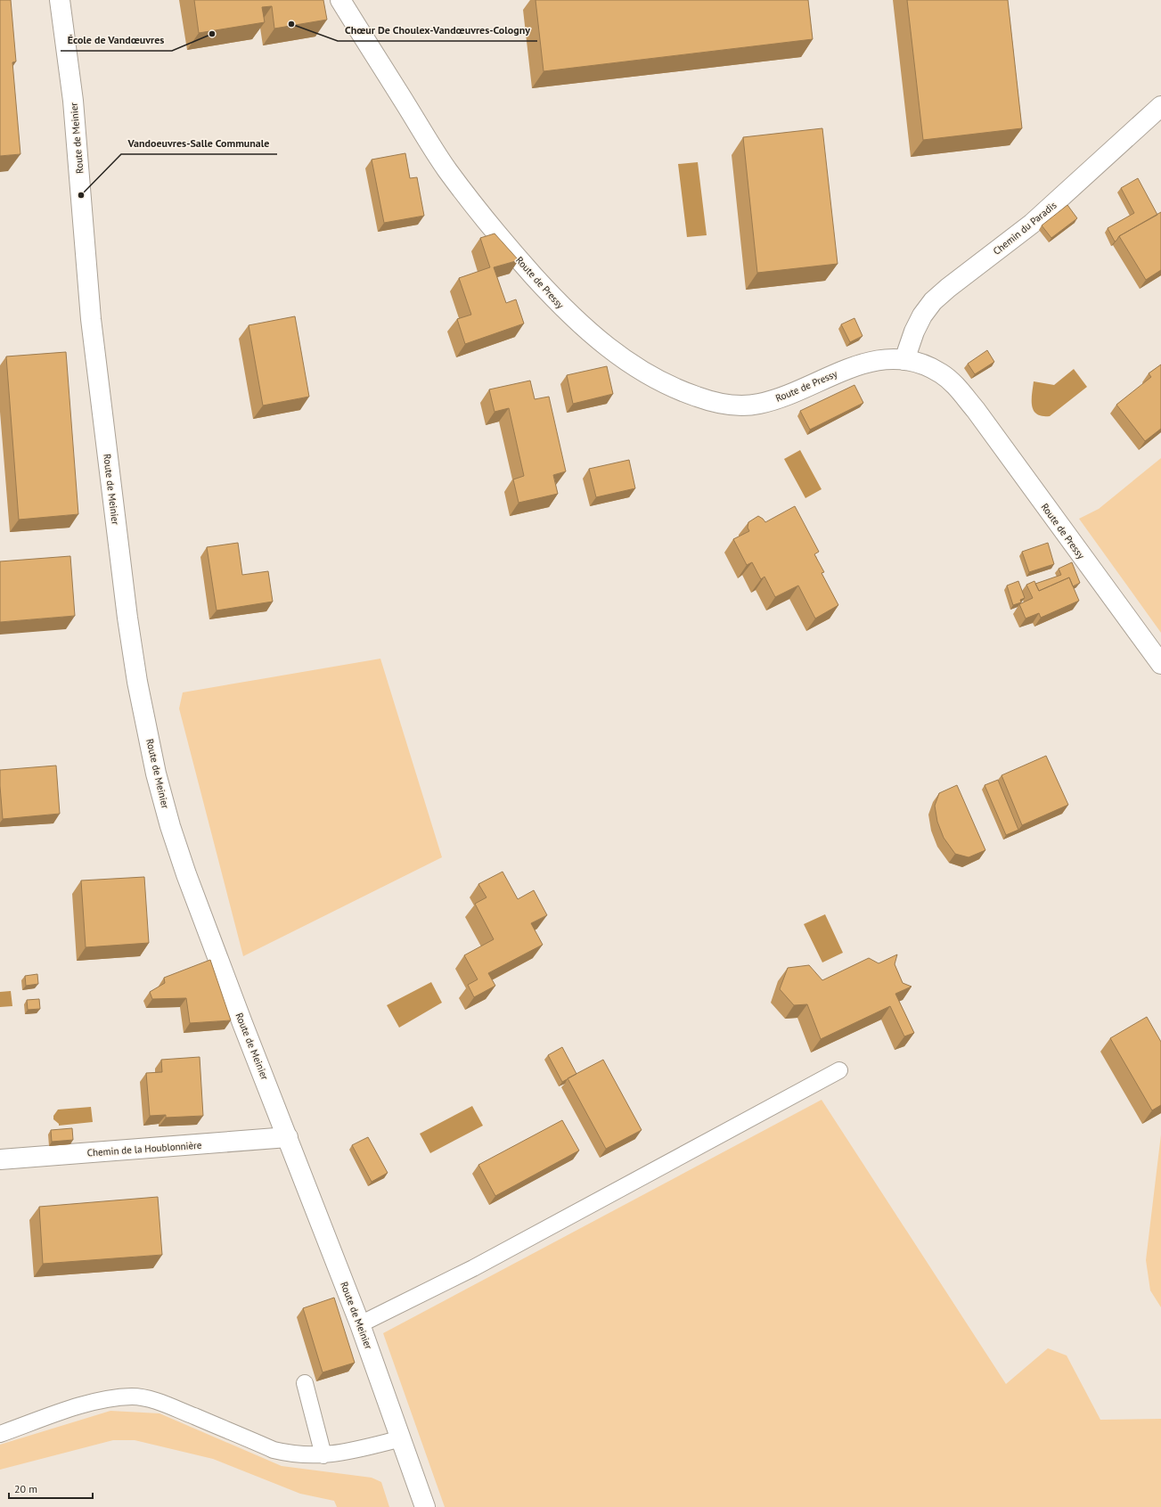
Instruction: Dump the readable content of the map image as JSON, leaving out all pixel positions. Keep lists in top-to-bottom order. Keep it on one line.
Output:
{"streets":{"street":["Route de Meinier","Chemin du Paradis","Route de Pressy","Chemin de la Houblonnière"]},"crossings":[["Route de Meinier","Chemin de la Houblonnière"],["Chemin du Paradis","Route de Pressy"]],"places":["Chœur De Choulex-Vandœuvres-Cologny","École de Vandœuvres","Vandoeuvres-Salle Communale"],"scale_bar":"20 m"}
